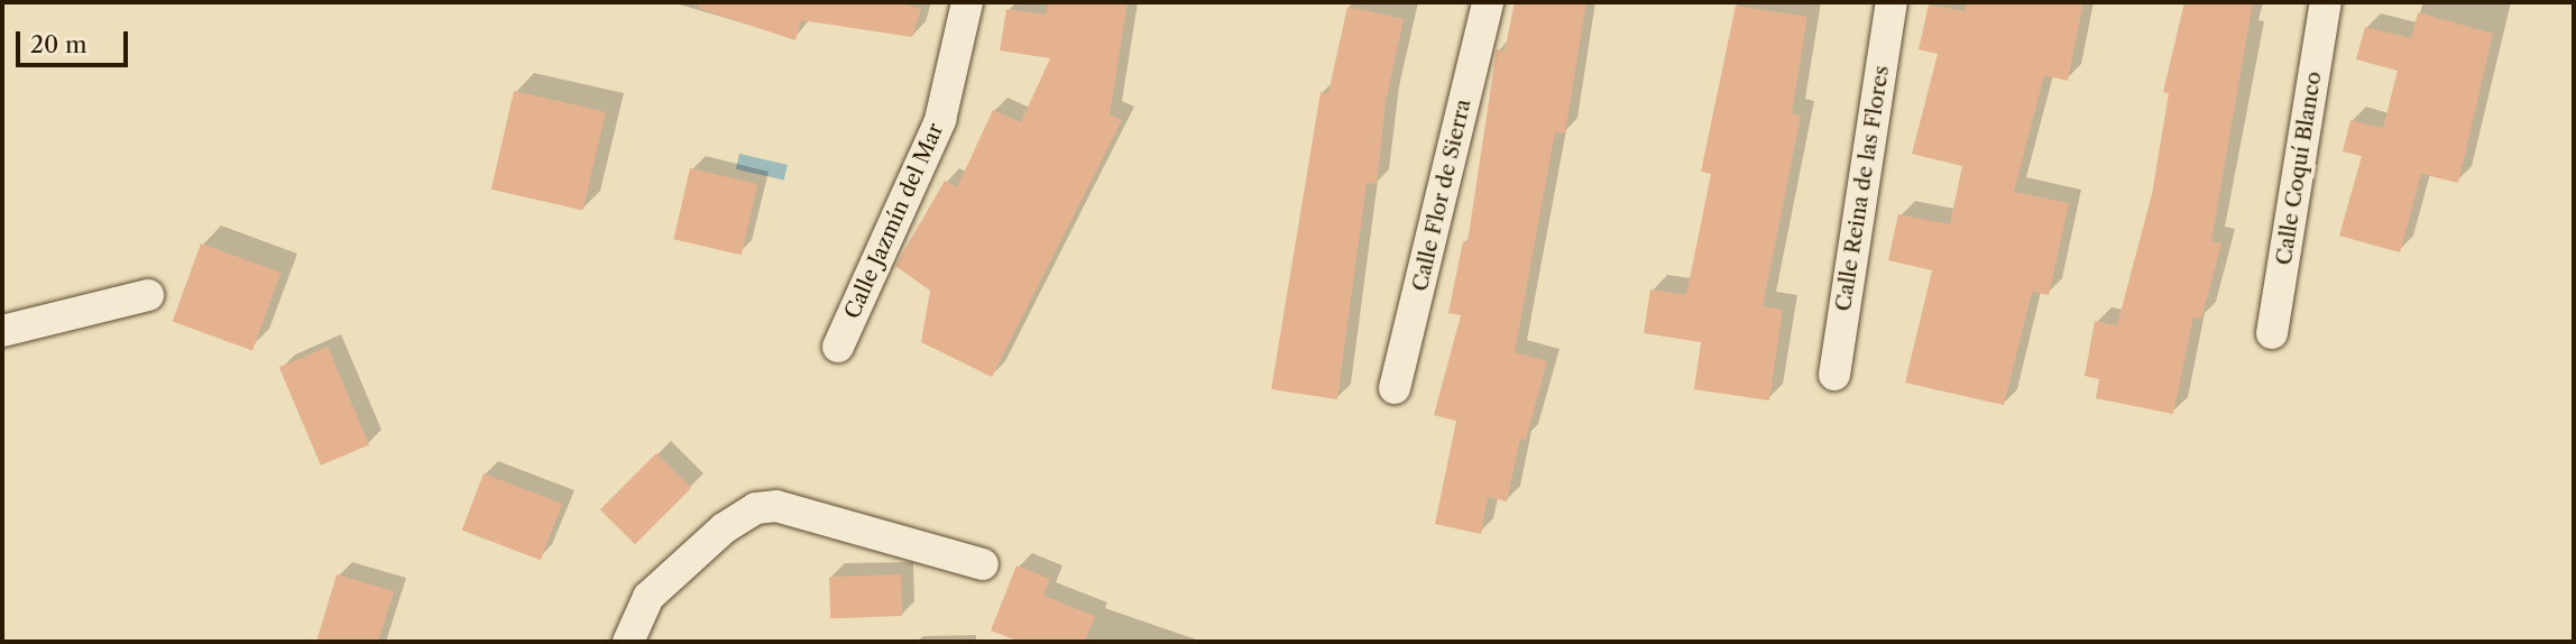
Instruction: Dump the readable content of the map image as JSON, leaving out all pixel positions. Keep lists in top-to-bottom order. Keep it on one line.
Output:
{"streets":{"street":["Calle Coquí Blanco","Calle Reina de las Flores","Calle Flor de Sierra","Calle Jazmín del Mar"]},"scale_bar":"20 m"}
